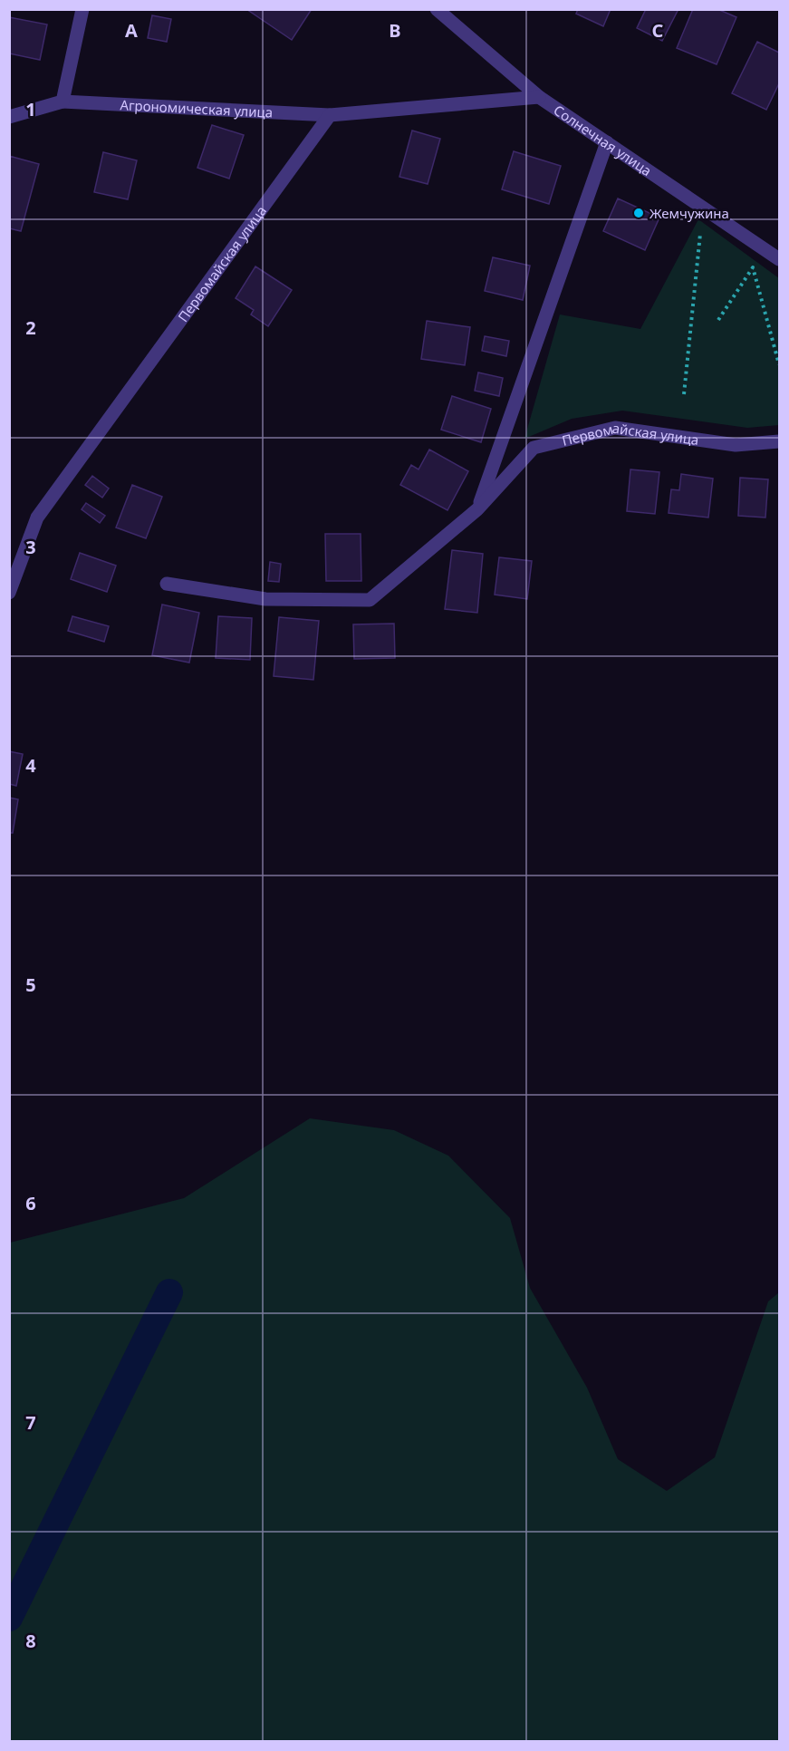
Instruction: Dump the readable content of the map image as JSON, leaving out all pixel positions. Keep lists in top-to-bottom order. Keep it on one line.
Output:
{"streets":{"street":["Агрономическая улица","Солнечная улица","Первомайская улица"]},"crossings":[["Агрономическая улица","Первомайская улица"]],"places":["Жемчужина"],"grid":{"columns":["A","B","C"],"rows":["1","2","3","4","5","6","7","8"]}}
